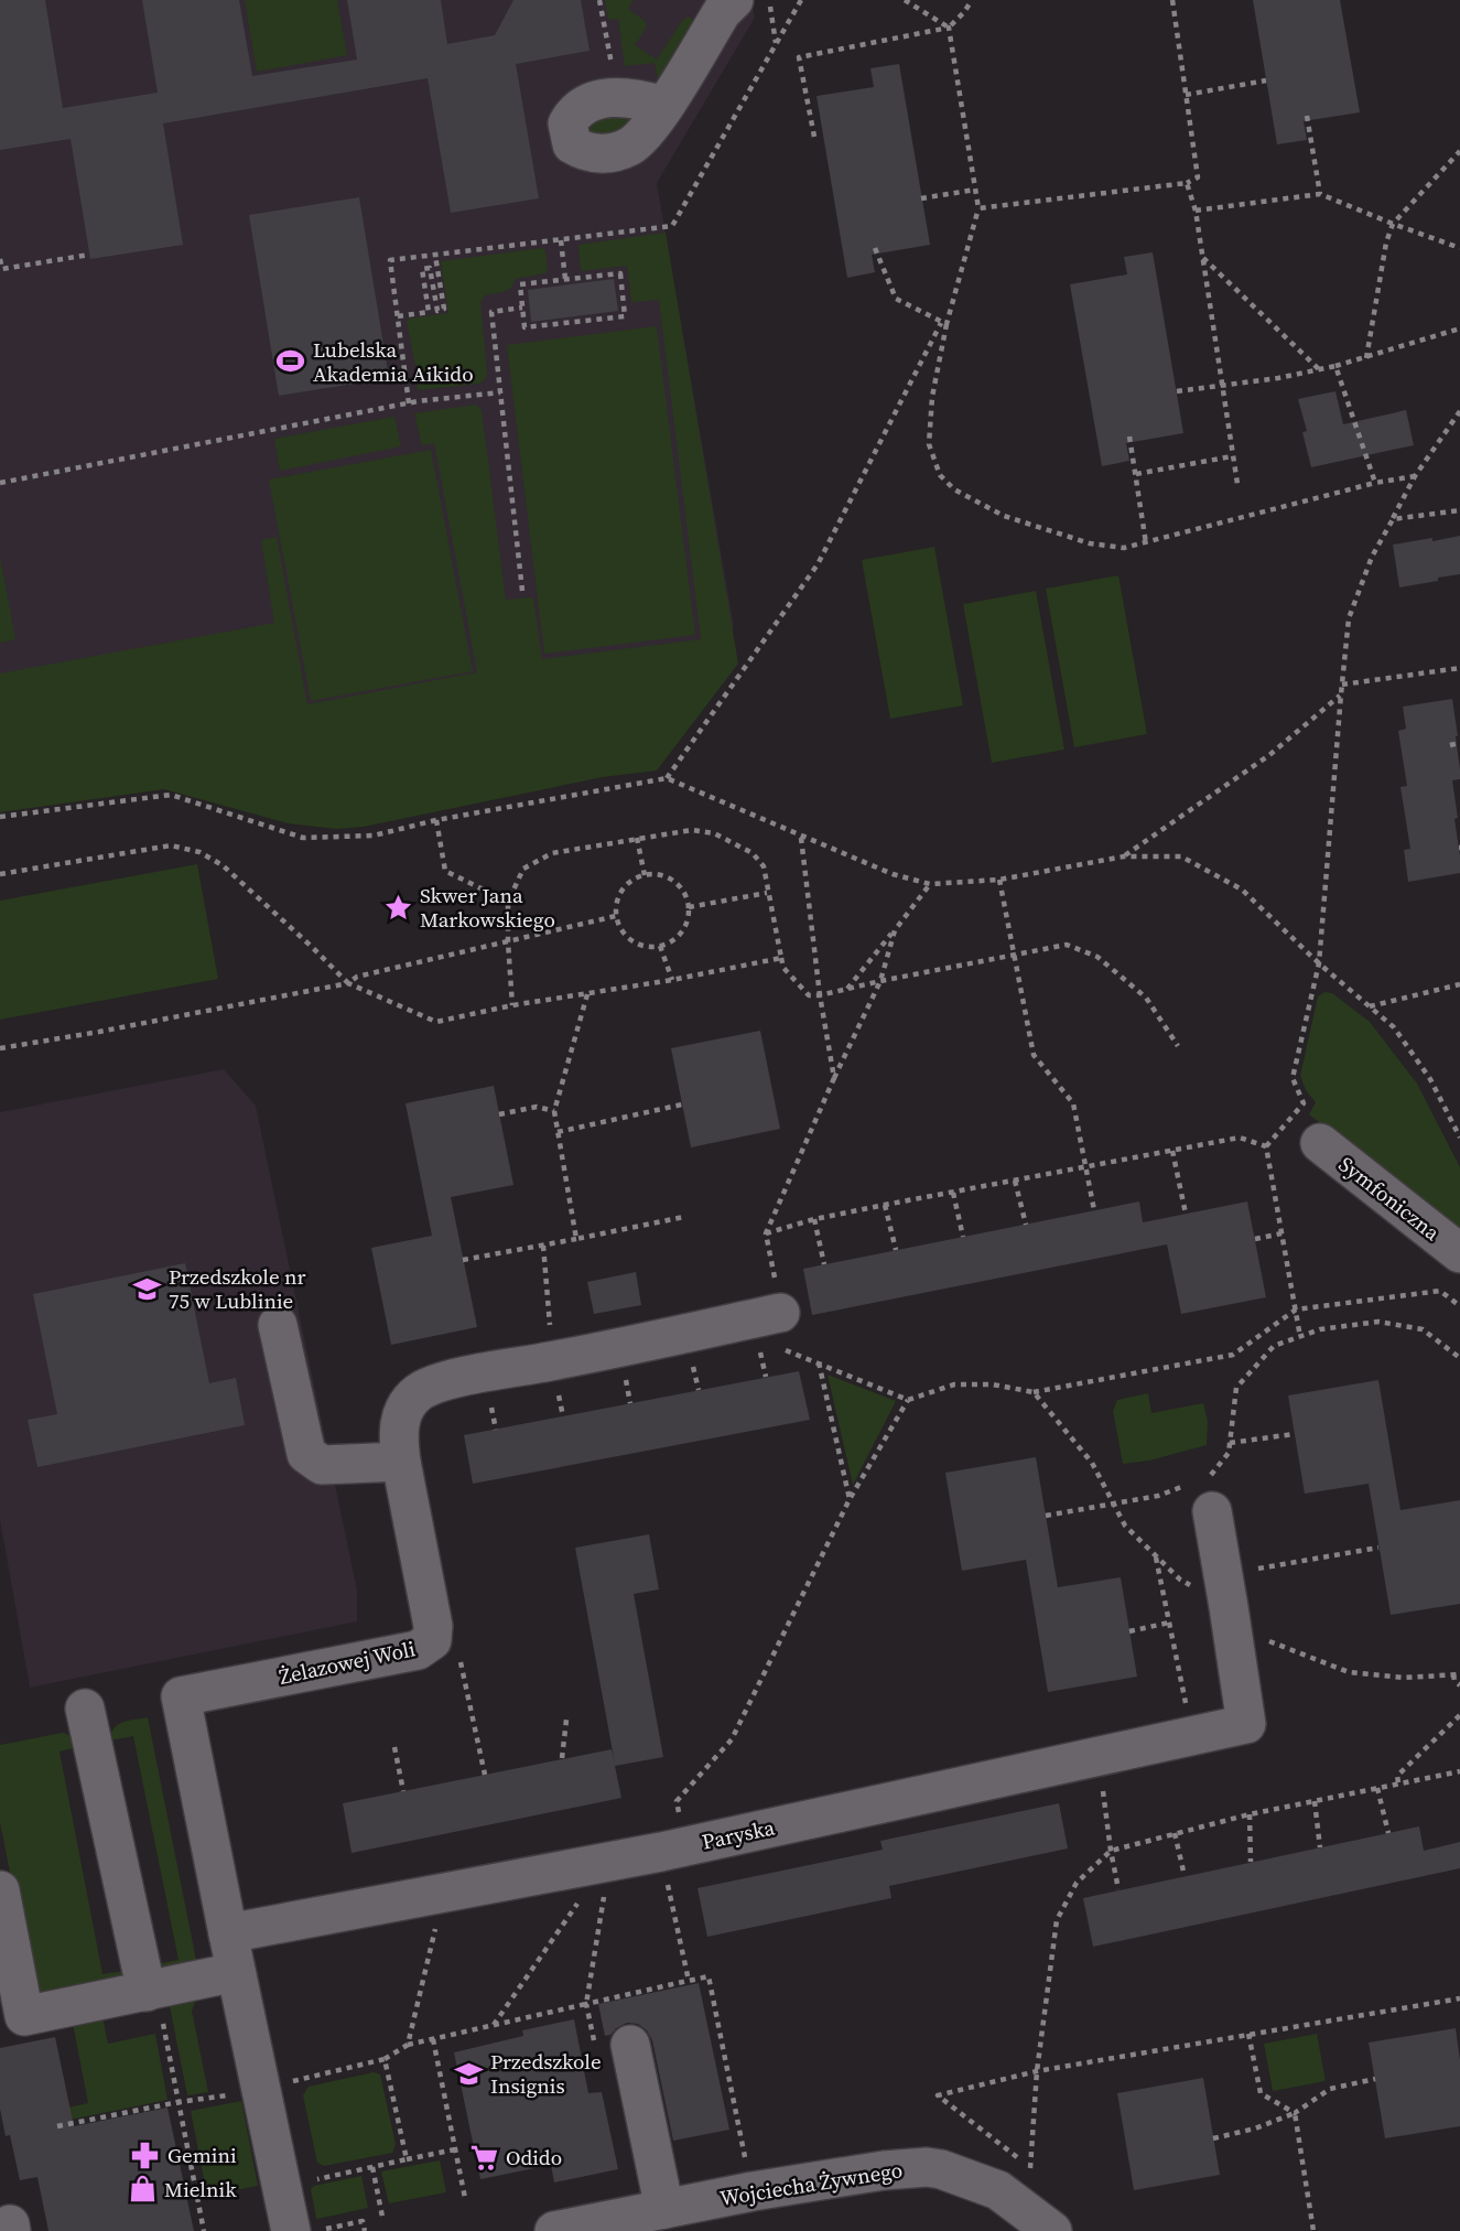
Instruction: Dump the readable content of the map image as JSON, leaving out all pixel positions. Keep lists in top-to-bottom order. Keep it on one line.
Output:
{"streets":{"street":["Symfoniczna","Żelazowej Woli","Paryska","Wojciecha Żywnego"]},"crossings":[["Żelazowej Woli","Paryska"]],"places":{"sports":["Lubelska Akademia Aikido"],"place":["Skwer Jana Markowskiego"],"school or university":["Przedszkole nr 75 w Lublinie","Przedszkole Insignis"],"pharmacy":["Gemini"],"supermarket":["Odido"],"shop":["Mielnik"]}}
